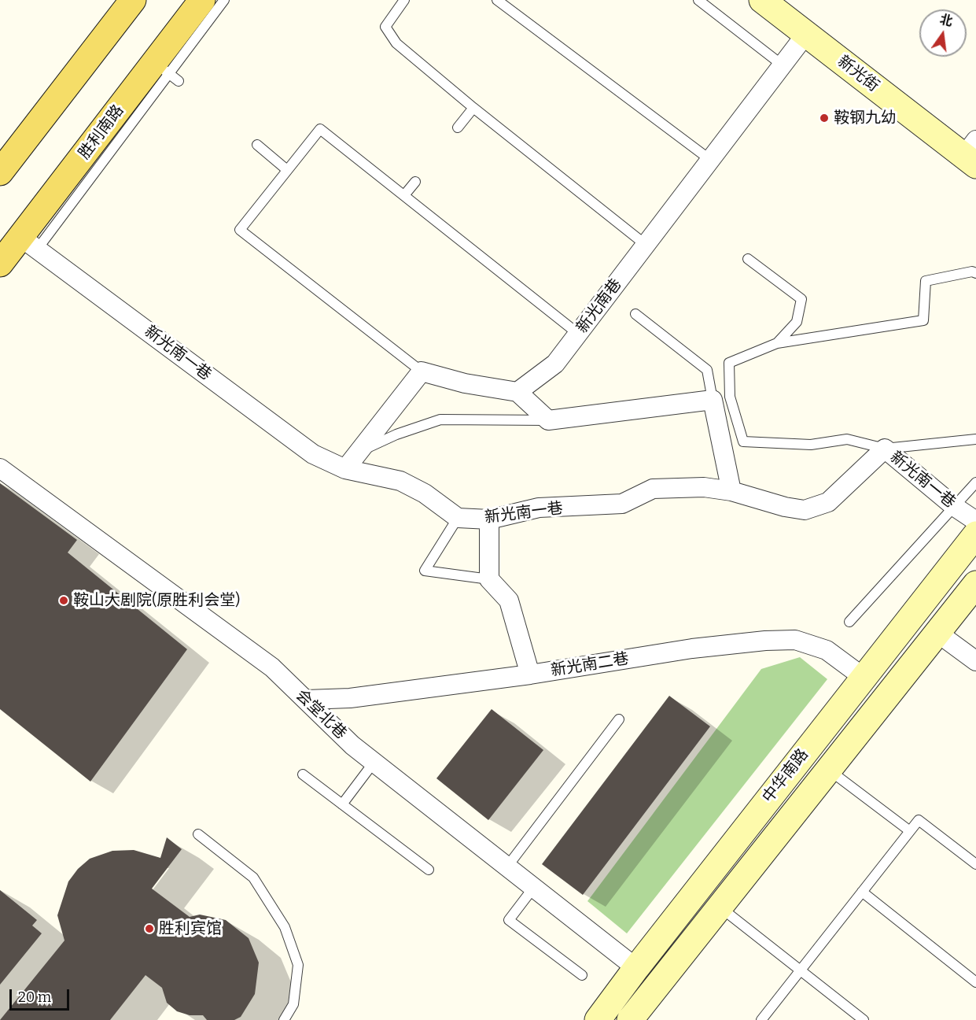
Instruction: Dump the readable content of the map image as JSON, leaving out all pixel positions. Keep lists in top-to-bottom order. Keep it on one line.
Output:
{"streets":{"main road":["新光街","胜利南路","中华南路"],"street":["新光南巷","新光南一巷","新光南二巷","会堂北巷"]},"crossings":[["新光街","新光南巷"],["胜利南路","新光南一巷"],["新光南二巷","会堂北巷"],["新光南二巷","中华南路"],["会堂北巷","中华南路"]],"places":["鞍钢九幼","鞍山大剧院(原胜利会堂)","胜利宾馆"],"scale_bar":"20 m","north":"top"}
